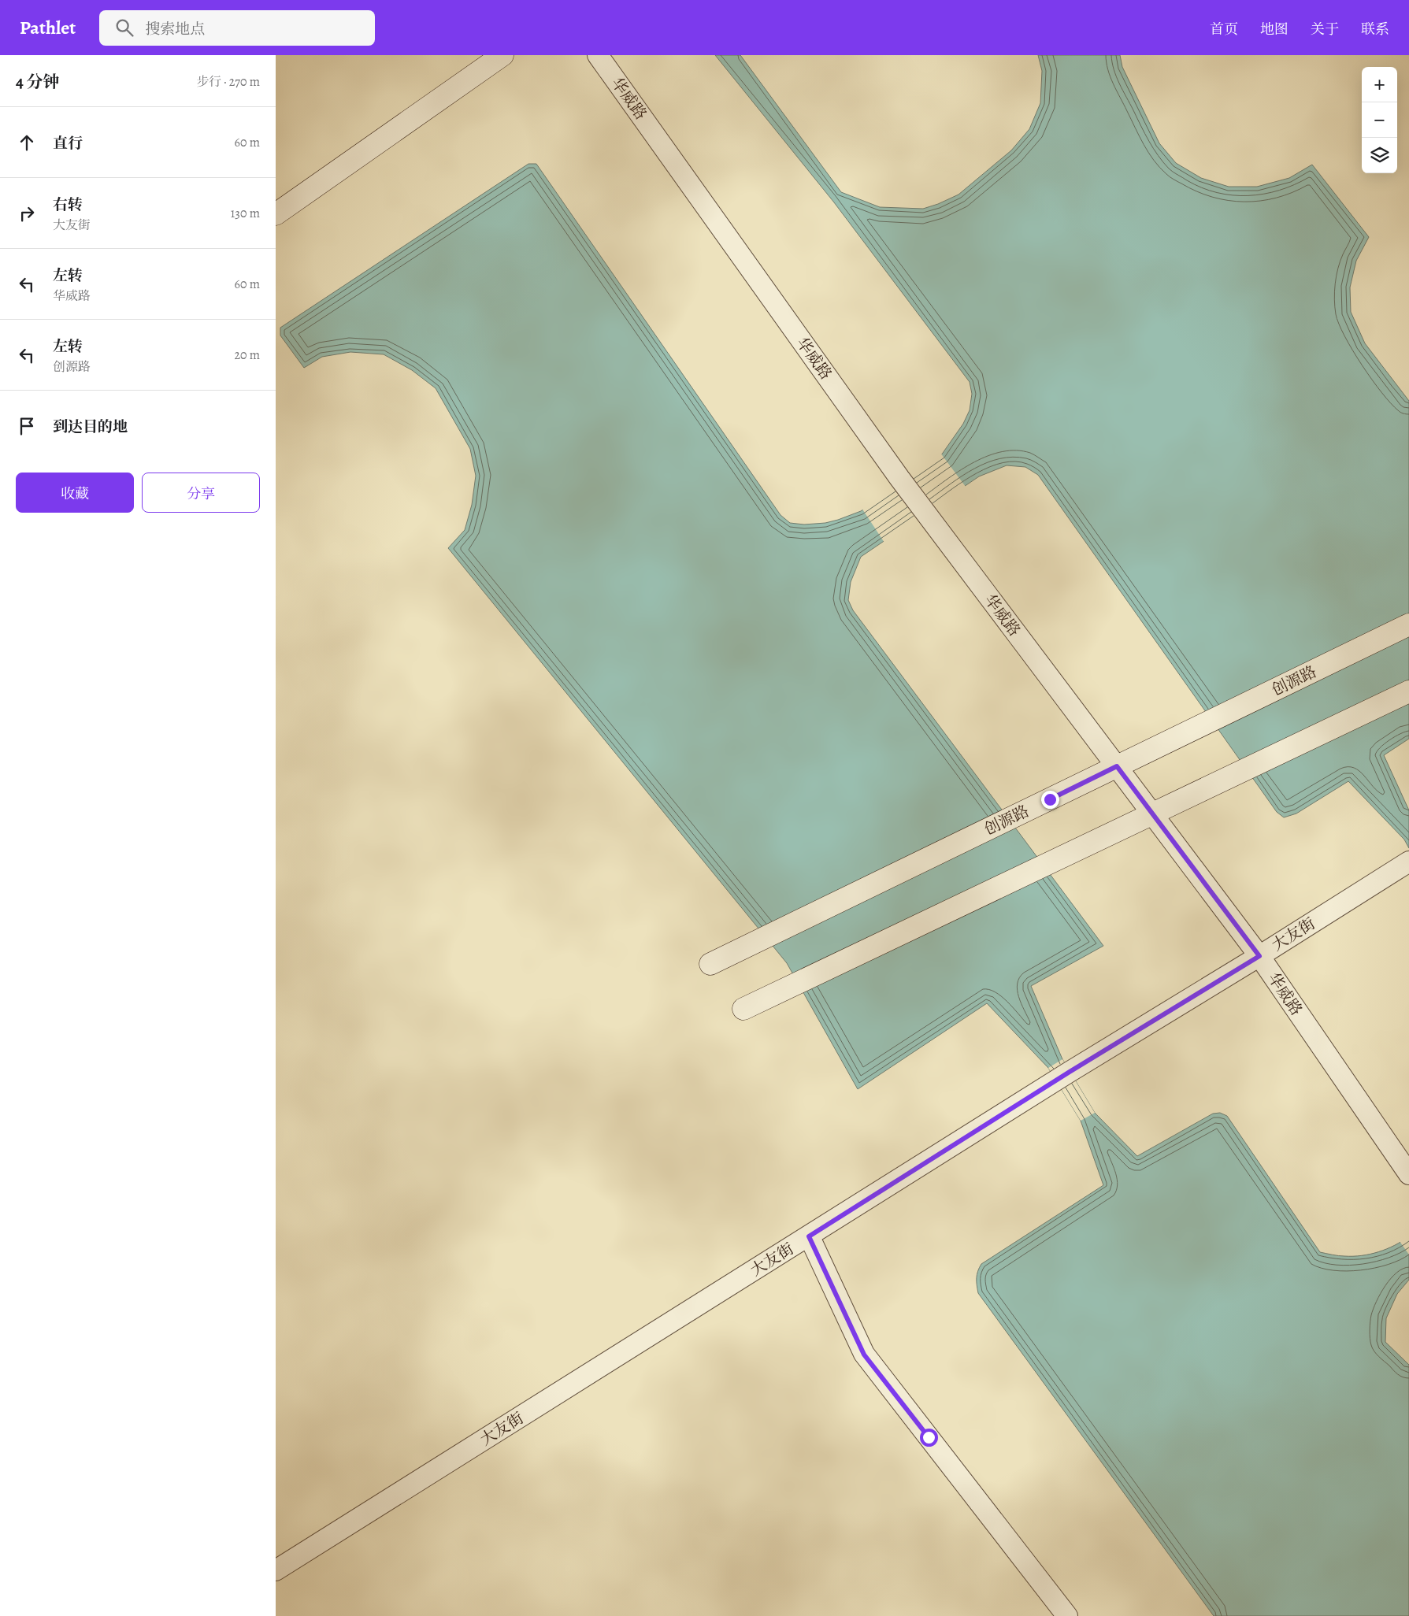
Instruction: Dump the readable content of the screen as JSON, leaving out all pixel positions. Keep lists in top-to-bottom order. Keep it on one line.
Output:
{"streets":{"main road":["创源路"],"street":["华威路","大友街"]},"crossings":[["华威路","创源路"],["华威路","大友街"]],"page":{"header":"Pathlet","search":"搜索地点","nav":["首页","地图","关于","联系"],"heading":["4 分钟","步行 · 270 m"],"map_buttons":["+","−"],"list":[["直行","60 m"],["右转","大友街","130 m"],["左转","华威路","60 m"],["左转","创源路","20 m"],"到达目的地"],"buttons":["收藏","分享"]}}
